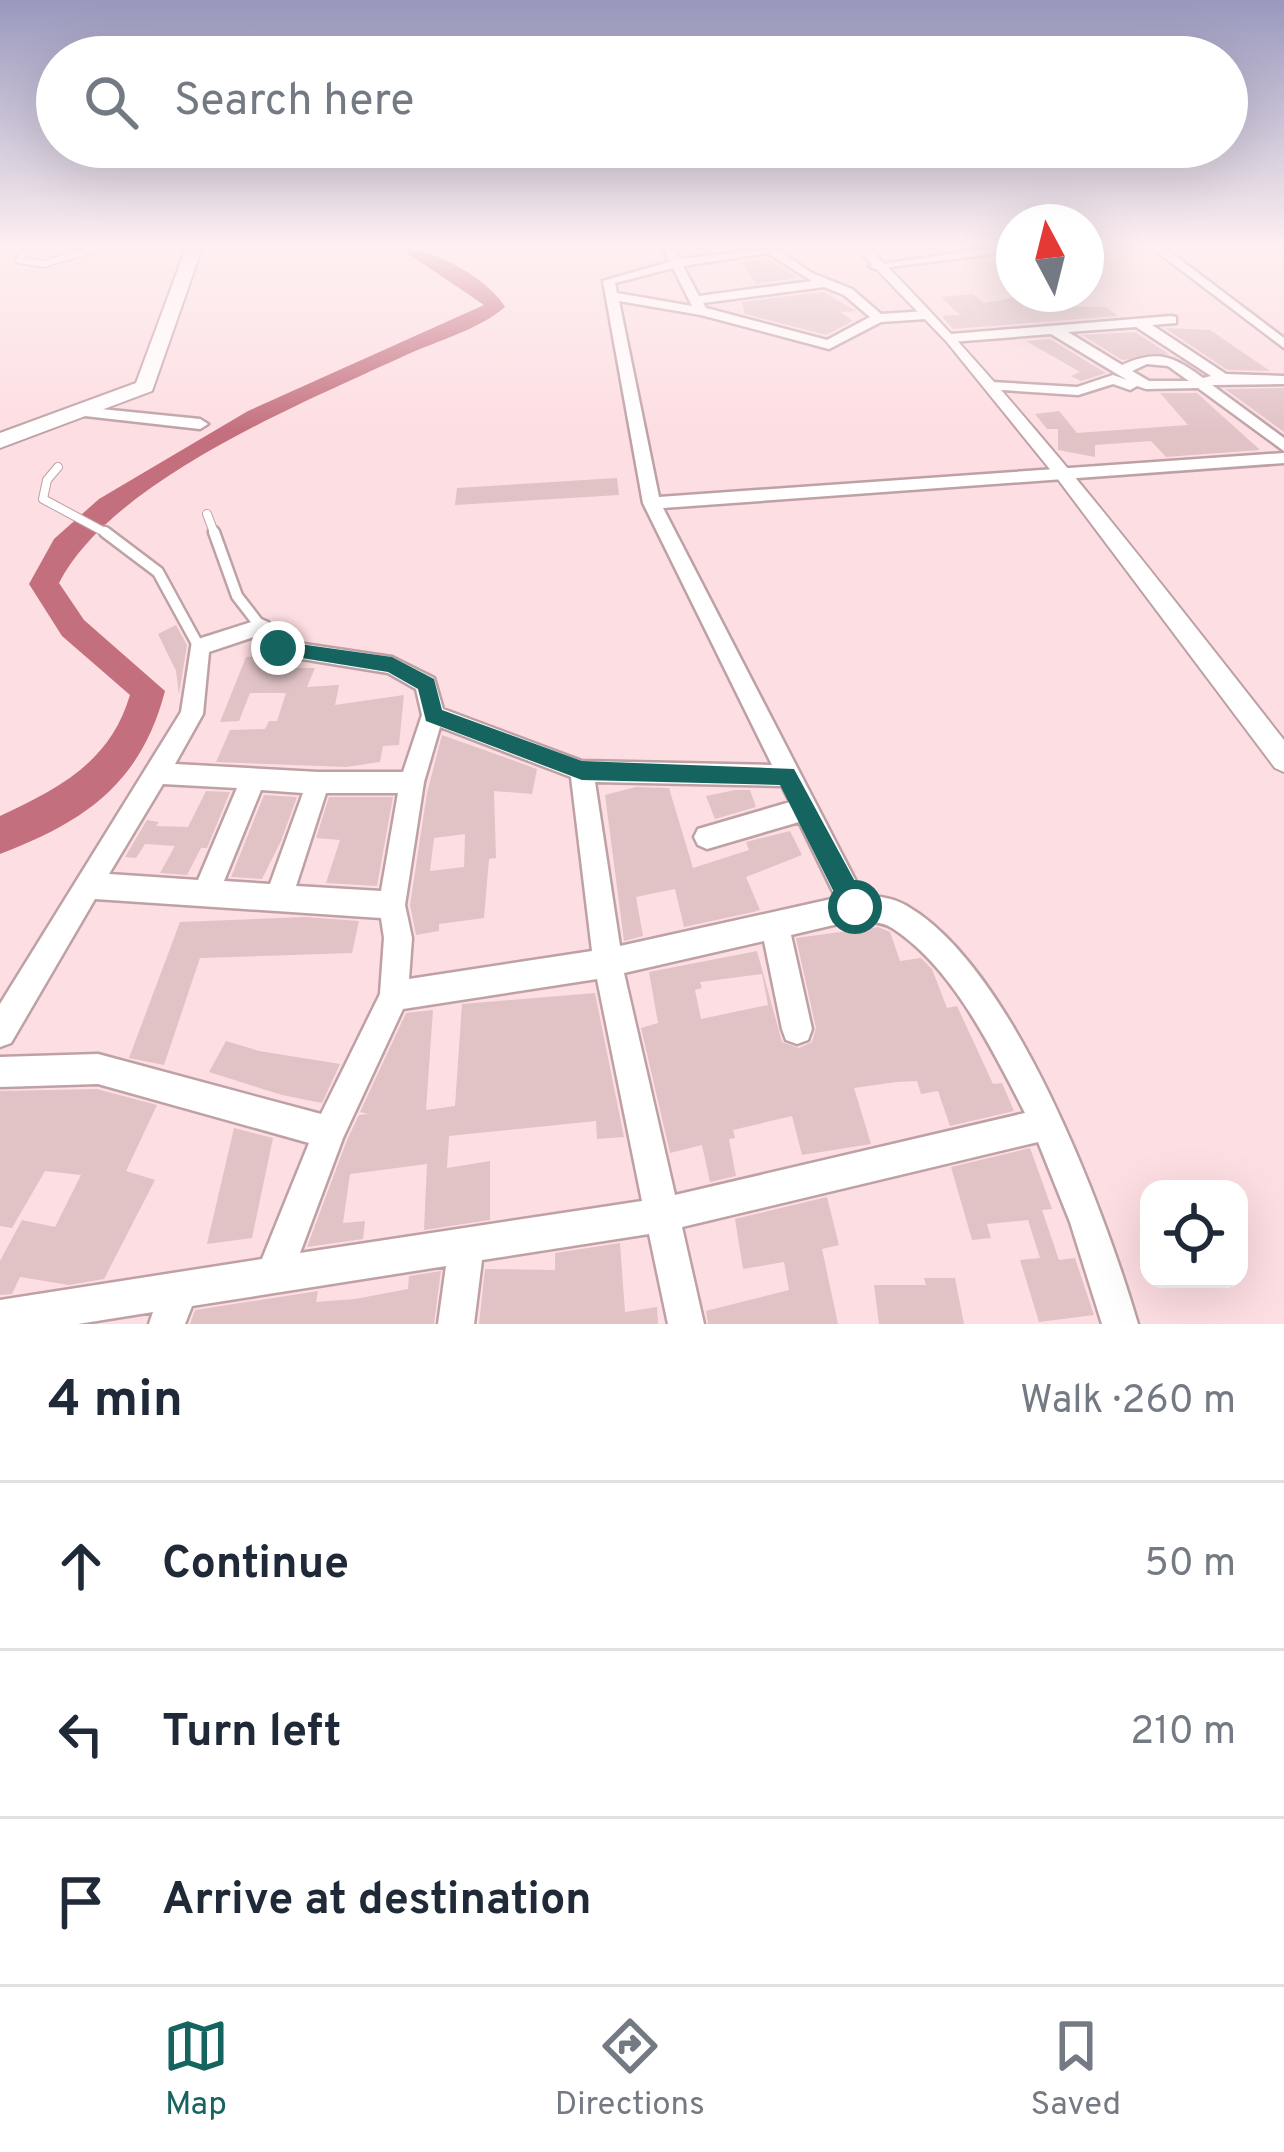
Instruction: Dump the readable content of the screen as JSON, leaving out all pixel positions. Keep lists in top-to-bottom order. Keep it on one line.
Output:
{"north":"top","page":{"search":"Search here","heading":["4 min","Walk · 260 m"],"list":[["Continue","50 m"],["Turn left","210 m"],"Arrive at destination"],"nav":["Map","Directions","Saved"]}}
